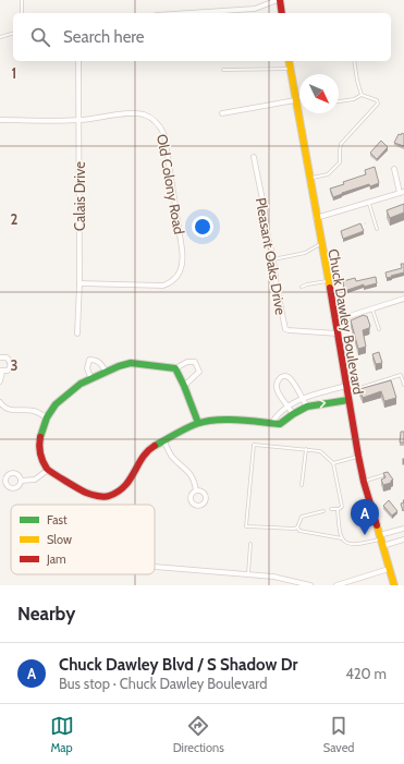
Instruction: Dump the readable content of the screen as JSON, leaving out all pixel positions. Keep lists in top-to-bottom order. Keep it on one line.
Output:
{"streets":{"street":["Old Colony Road","Calais Drive","Pleasant Oaks Drive","Chuck Dawley Boulevard"]},"crossings":[["Old Colony Road","Calais Drive"],["Pleasant Oaks Drive","Chuck Dawley Boulevard"]],"legend":["Fast","Slow","Jam"],"north":"bottom right","page":{"search":"Search here","pins":"A","heading":"Nearby","list":[{"mark":"A","name":"Chuck Dawley Blvd / S Shadow Dr","note":"Bus stop · Chuck Dawley Boulevard","value":"420 m"}],"nav":["Map","Directions","Saved"]},"grid":{"rows":["1","2","3"]}}
